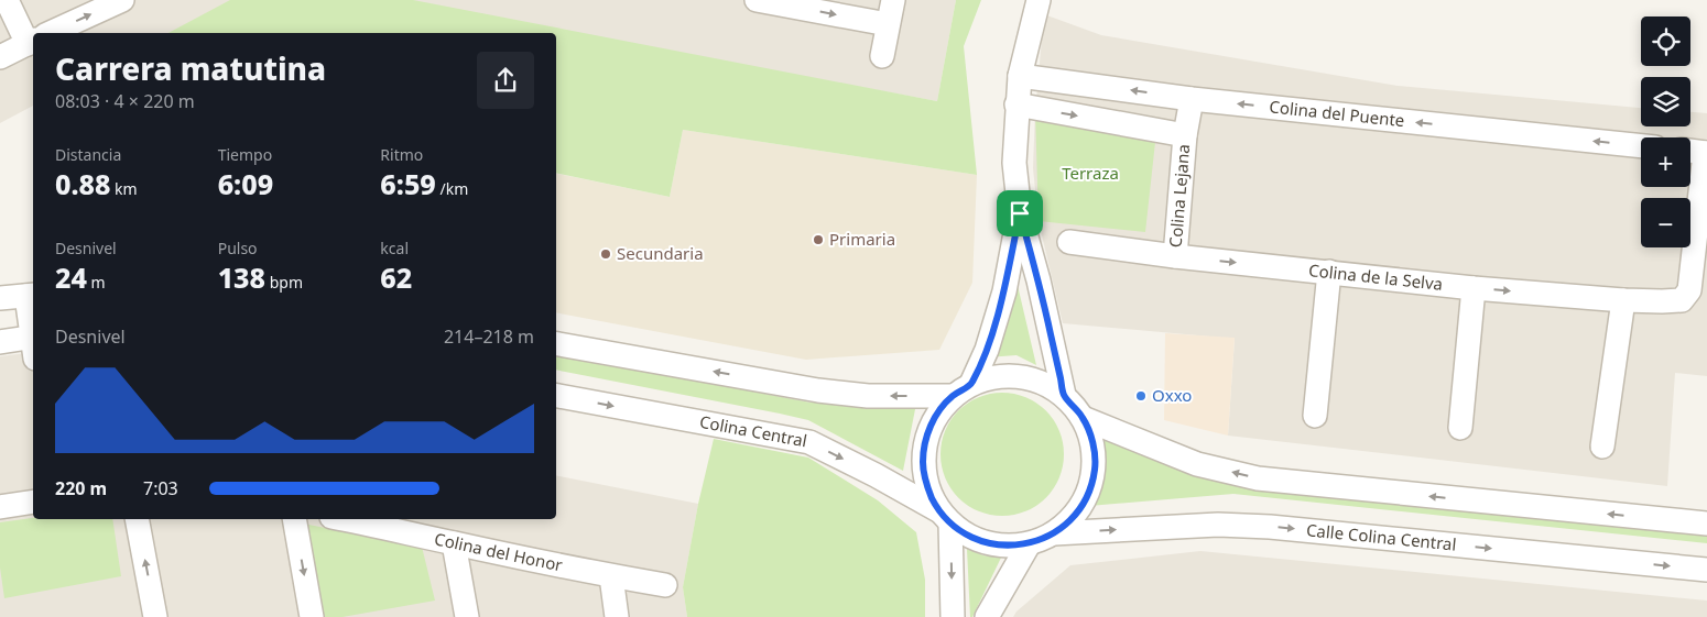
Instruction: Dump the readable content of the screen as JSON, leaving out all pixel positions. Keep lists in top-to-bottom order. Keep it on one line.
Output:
{"streets":{"street":["Colina del Puente","Colina Lejana","Colina de la Selva","Colina Central","Calle Colina Central","Colina del Honor"]},"crossings":[["Colina del Puente","Colina Lejana"],["Colina Lejana","Colina de la Selva"],["Colina Central","Calle Colina Central"]],"one_way":["Colina del Puente","Colina de la Selva"],"parks":["Terraza"],"places":["Primaria","Secundaria","Oxxo"],"page":{"map_buttons":["+","−"],"heading":["Carrera matutina","08:03 · 4 × 220 m"],"stats":[["Distancia","0.88 km"],["Tiempo","6:09"],["Ritmo","6:59 /km"],["Desnivel","24 m"],["Pulso","138 bpm"],["kcal","62"]],"chart":["Desnivel","214–218 m"],"list":[{"name":"220 m","note":"7:03"}]}}
